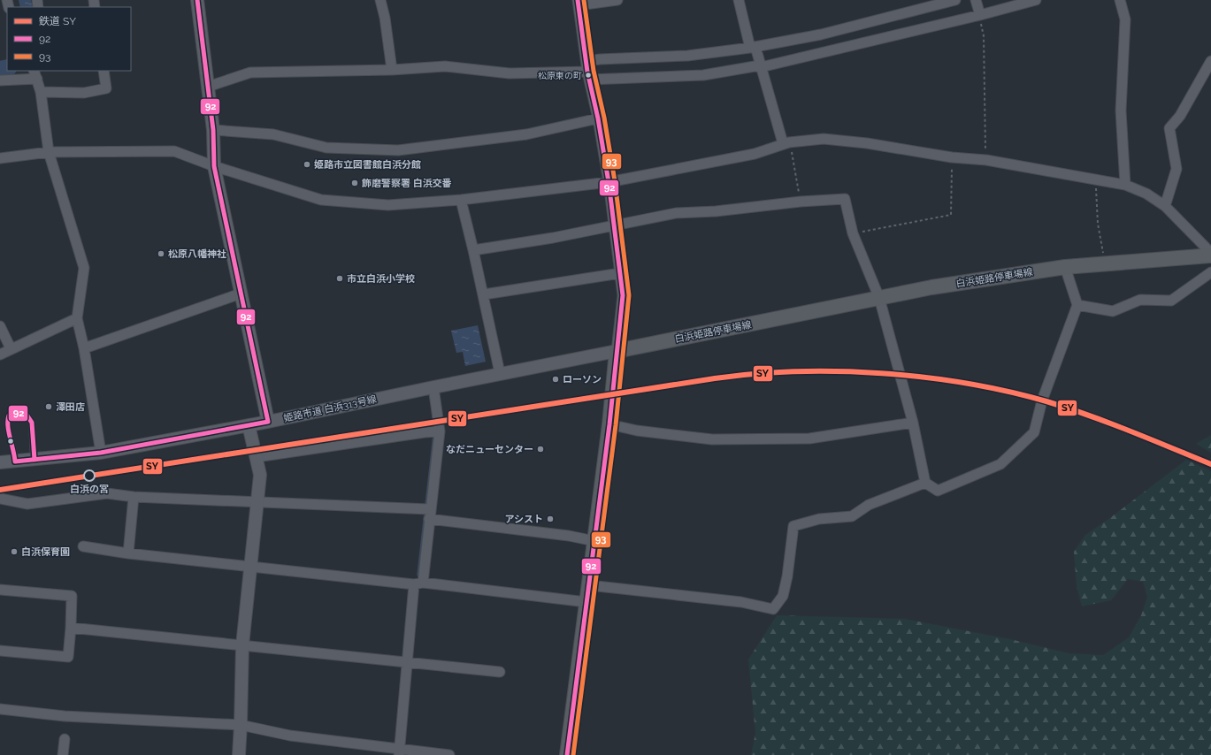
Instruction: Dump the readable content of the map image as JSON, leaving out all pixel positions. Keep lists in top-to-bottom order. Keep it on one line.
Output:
{"streets":{"main road":["白浜姫路停車場線"],"street":["姫路市道 白浜313号線"]},"crossings":[["白浜姫路停車場線","姫路市道 白浜313号線"]],"places":["松原東の町","姫路市立図書館白浜分館","飾磨警察署 白浜交番","松原八幡神社","市立白浜小学校","ローソン","澤田店","なだニューセンター","白浜の宮","アシスト","白浜保育園"],"lines":["transit line 92","transit line 93","rail line SY"],"legend":["鉄道 SY","92","93"]}
